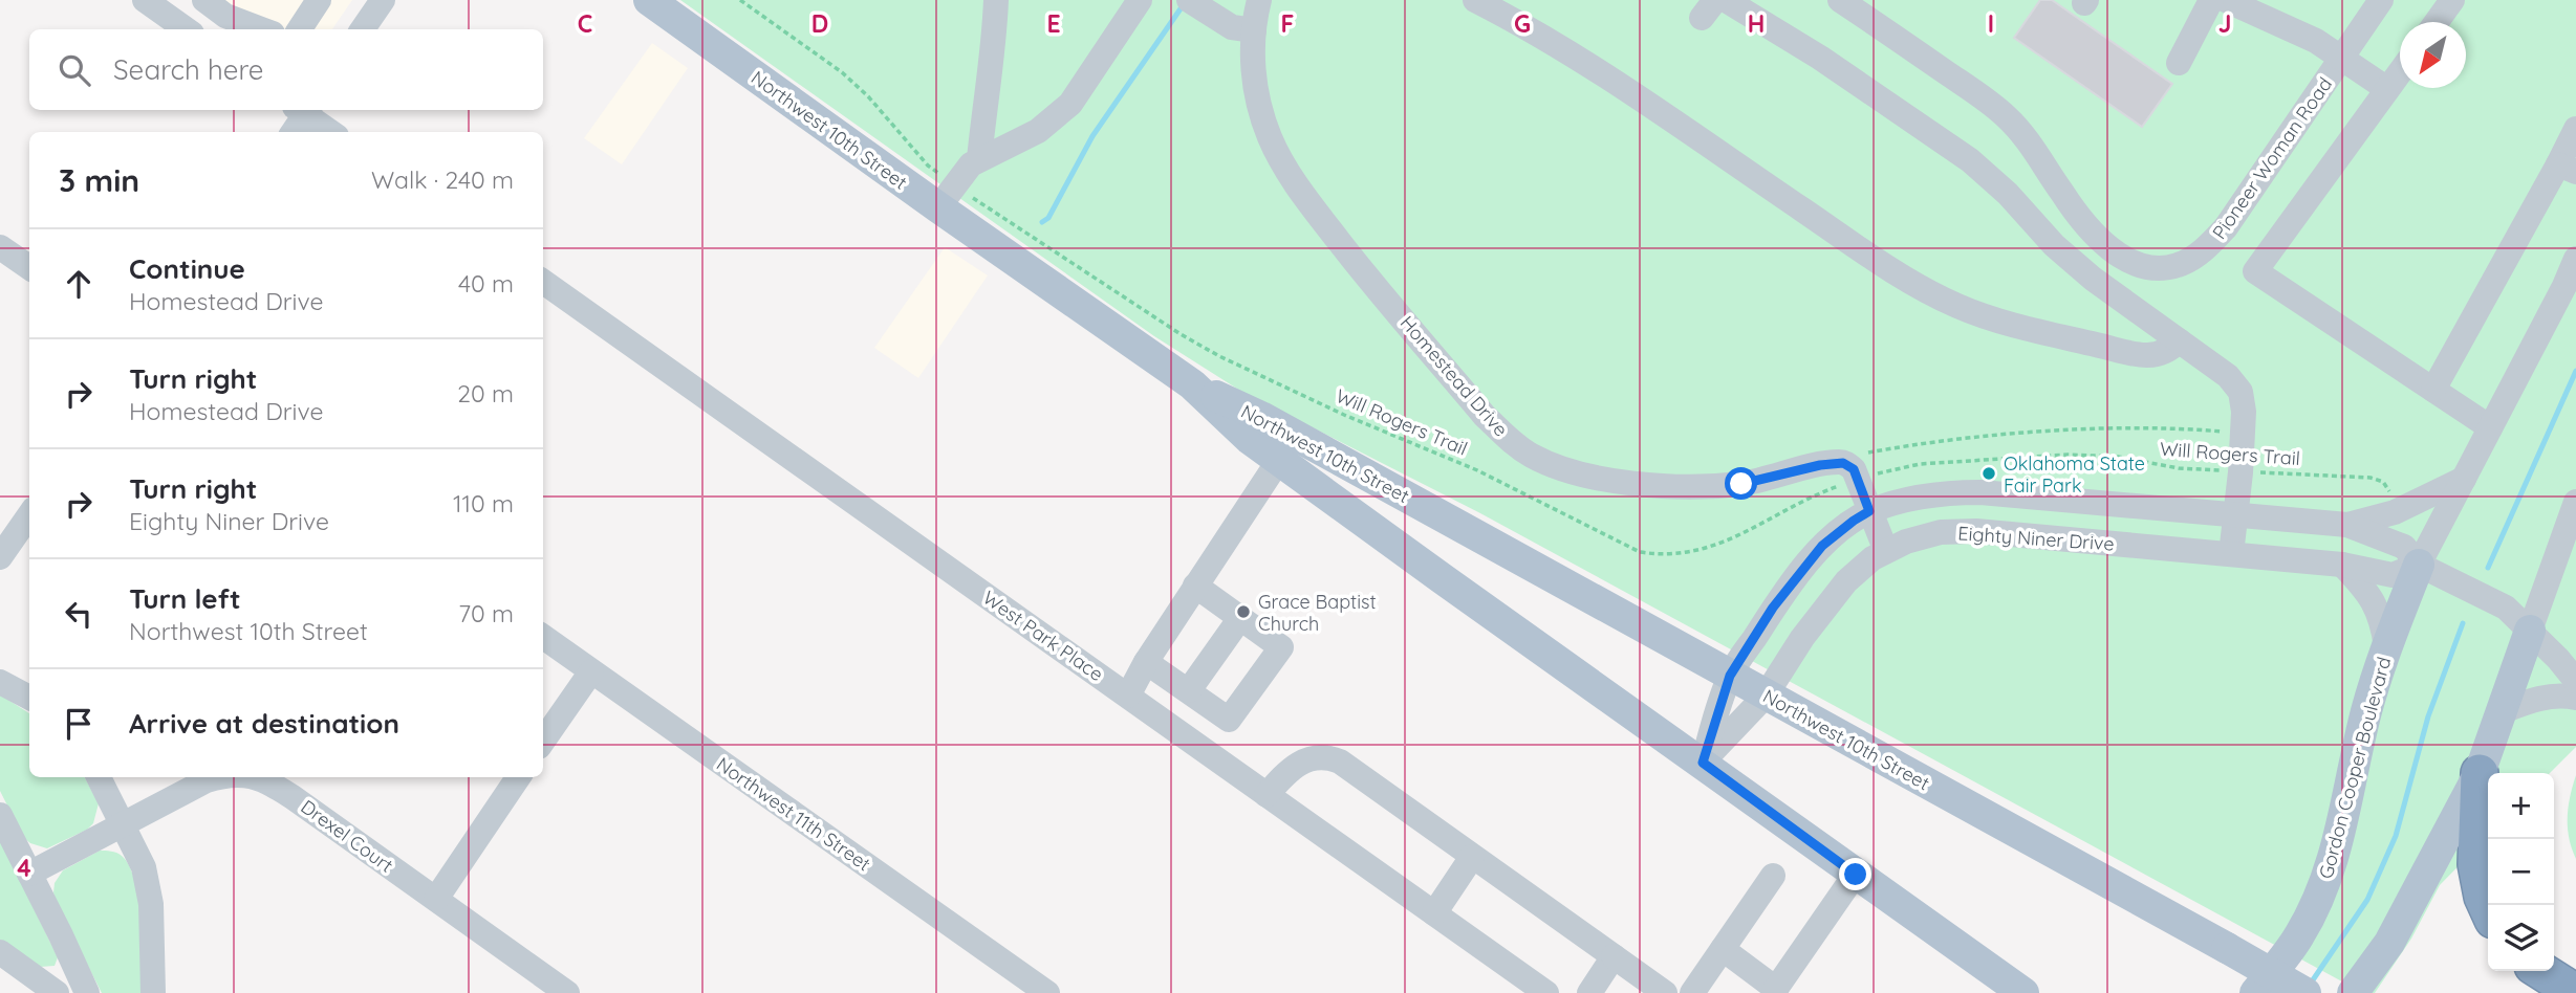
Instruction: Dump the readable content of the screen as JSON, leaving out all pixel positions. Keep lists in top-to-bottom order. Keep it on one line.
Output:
{"streets":{"main road":["Northwest 10th Street","Gordon Cooper Boulevard"],"street":["Pioneer Woman Road","Homestead Drive","Eighty Niner Drive","West Park Place","Northwest 11th Street","Drexel Court"],"path":["Will Rogers Trail"]},"crossings":[["Northwest 10th Street","Eighty Niner Drive"],["Eighty Niner Drive","Gordon Cooper Boulevard"]],"places":["Oklahoma State Fair Park","Grace Baptist Church"],"north":"bottom left","page":{"search":"Search here","heading":["3 min","Walk · 240 m"],"list":[["Continue","Homestead Drive","40 m"],["Turn right","Homestead Drive","20 m"],["Turn right","Eighty Niner Drive","110 m"],["Turn left","Northwest 10th Street","70 m"],"Arrive at destination"],"map_buttons":["+","−"]},"grid":{"columns":["C","D","E","F","G","H","I","J"],"rows":["4"]}}
